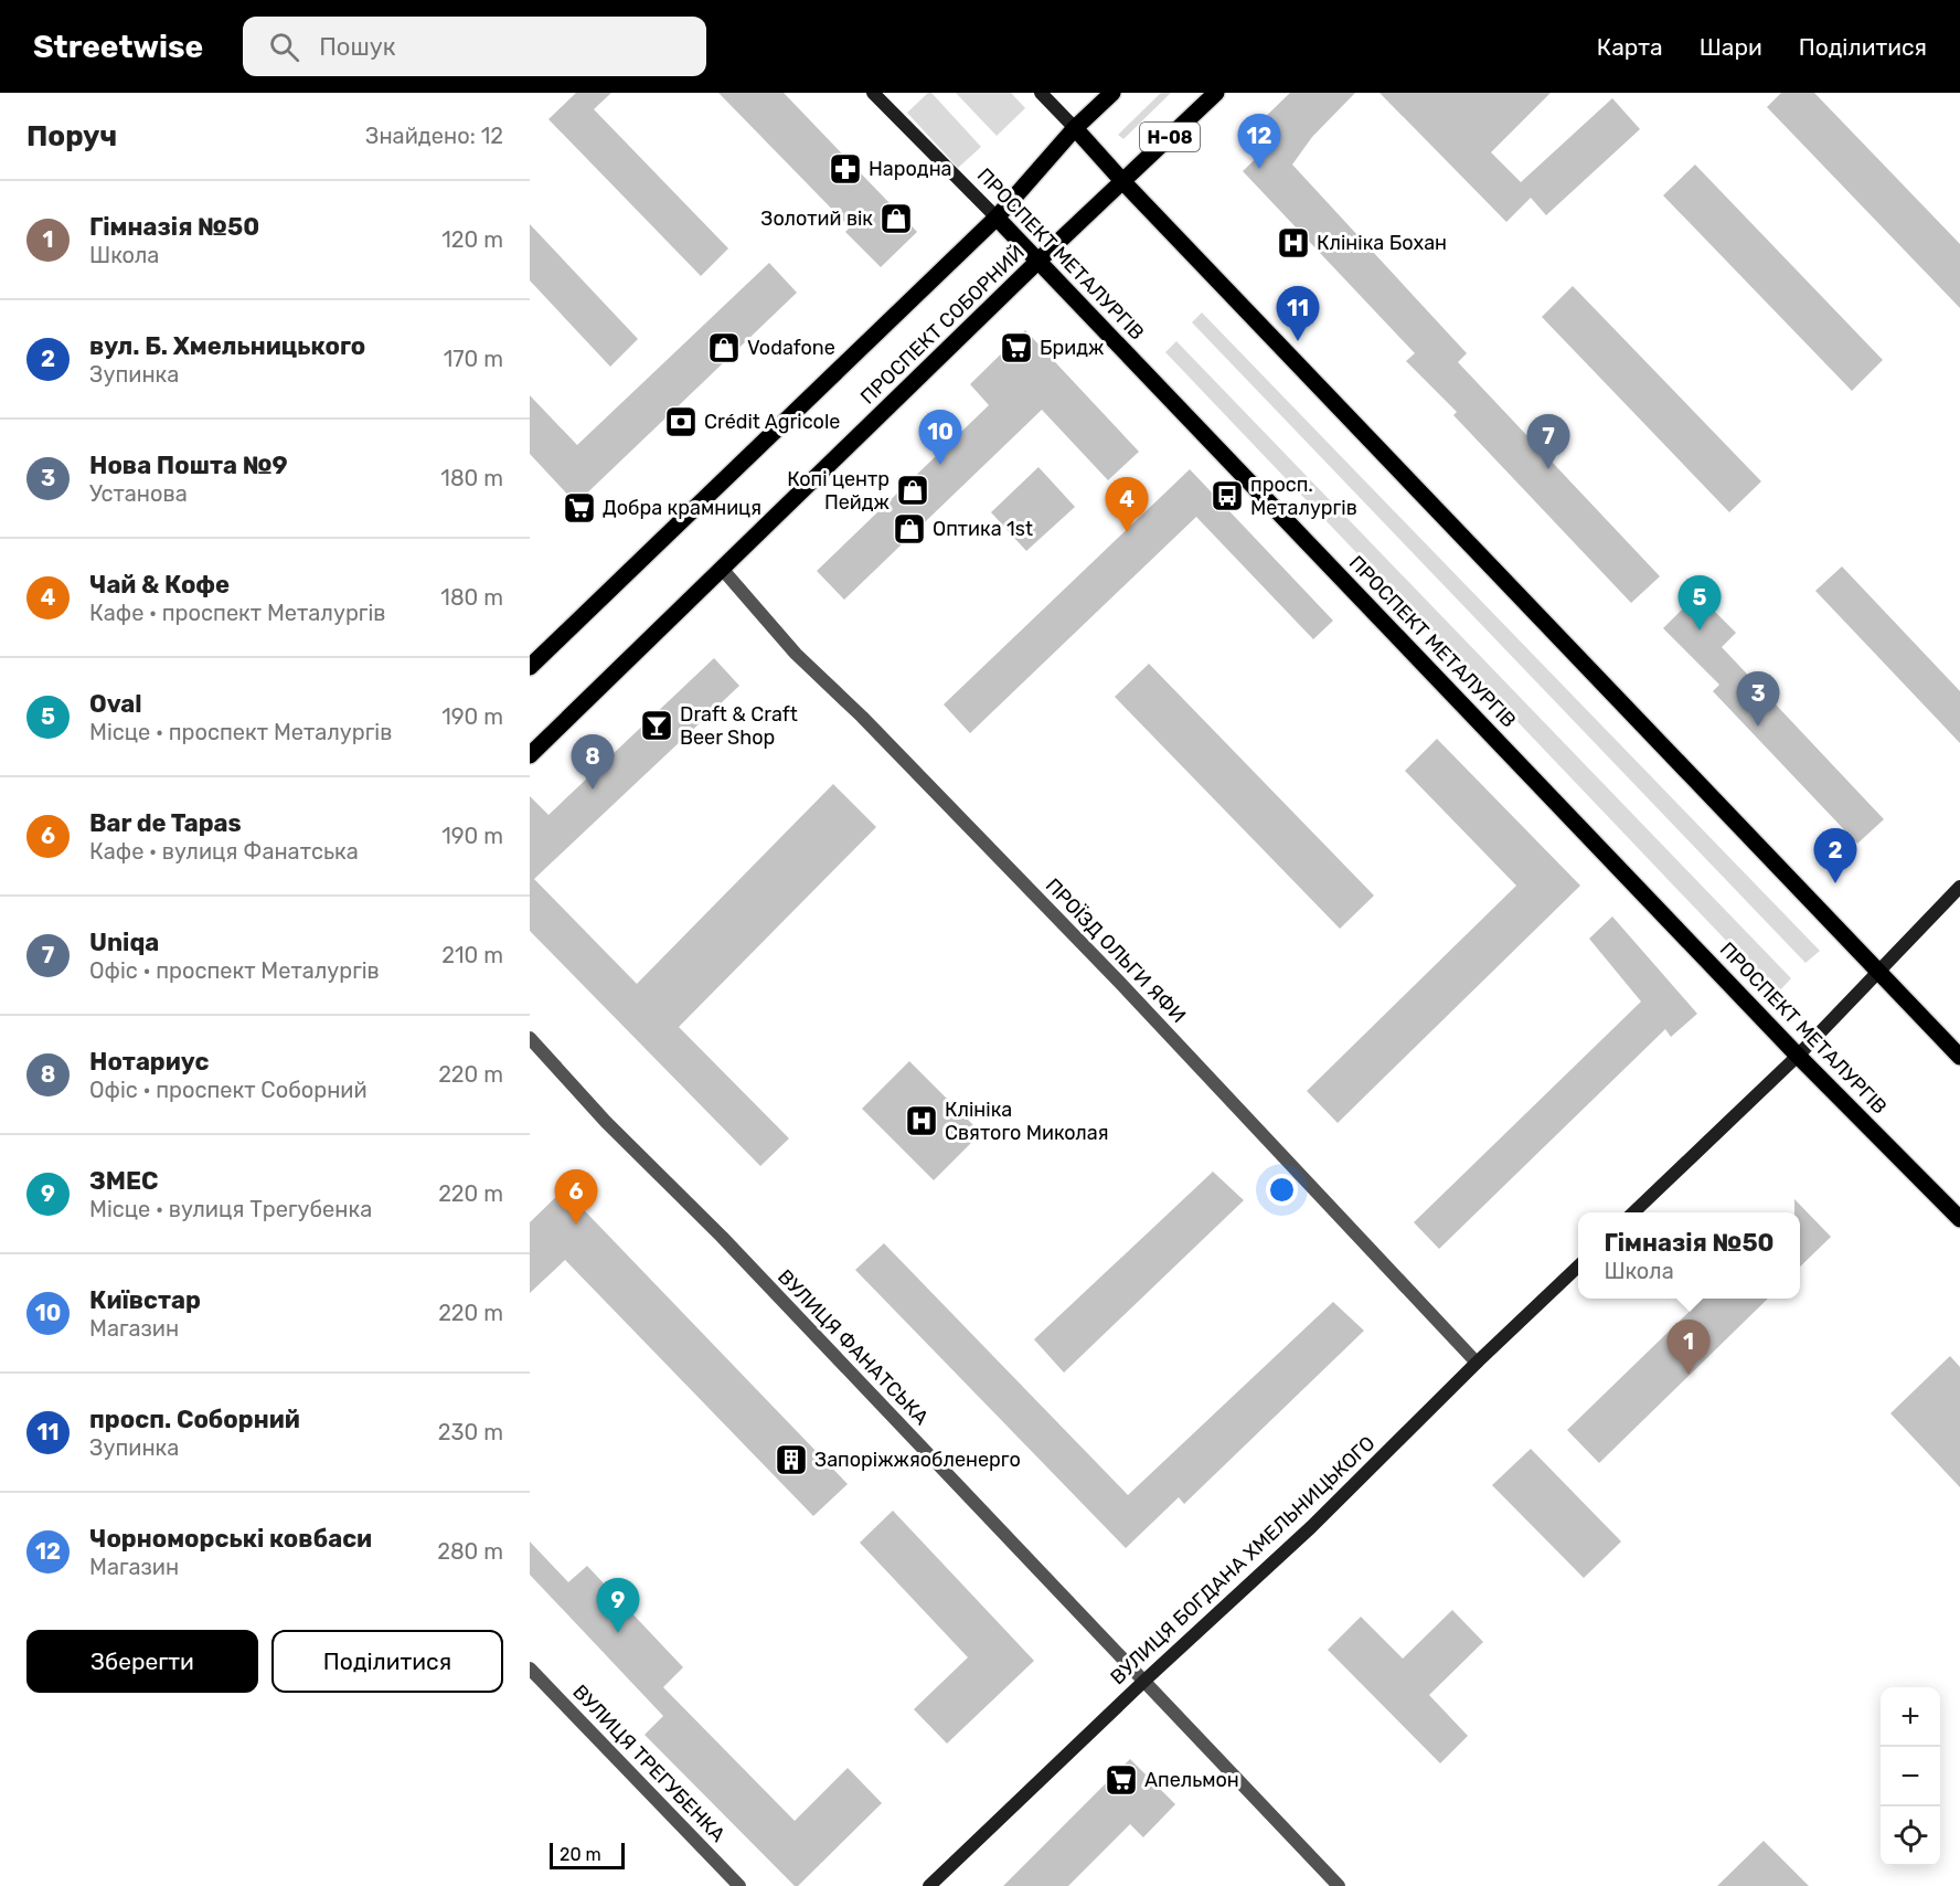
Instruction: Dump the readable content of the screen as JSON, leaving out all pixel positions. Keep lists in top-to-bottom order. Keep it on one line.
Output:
{"streets":{"main road":["Н-08","ПРОСПЕКТ МЕТАЛУРГІВ","ПРОСПЕКТ СОБОРНИЙ","ВУЛИЦЯ БОГДАНА ХМЕЛЬНИЦЬКОГО"],"street":["ПРОЇЗД ОЛЬГИ ЯФИ","ВУЛИЦЯ ФАНАТСЬКА","ВУЛИЦЯ ТРЕГУБЕНКА"]},"crossings":[["ПРОСПЕКТ МЕТАЛУРГІВ","ПРОСПЕКТ СОБОРНИЙ"],["ПРОСПЕКТ СОБОРНИЙ","ПРОЇЗД ОЛЬГИ ЯФИ"],["ПРОЇЗД ОЛЬГИ ЯФИ","ВУЛИЦЯ БОГДАНА ХМЕЛЬНИЦЬКОГО"],["ВУЛИЦЯ ФАНАТСЬКА","ВУЛИЦЯ БОГДАНА ХМЕЛЬНИЦЬКОГО"]],"places":{"pharmacy":["Народна"],"shop":["Золотий вік","Vodafone","Копі центр Пейдж","Оптика 1st"],"hospital":["Клініка Бохан","Клініка Святого Миколая"],"supermarket":["Бридж","Добра крамниця","Апельмон"],"bank":["Crédit Agricole"],"bus stop":["просп. Металургів"],"bar":["Draft & Craft Beer Shop"],"building":["Запоріжжяобленерго"]},"scale_bar":"20 m","page":{"header":"Streetwise","search":"Пошук","nav":["Карта","Шари","Поділитися"],"heading":["Поруч","Знайдено: 12"],"pins":["12","11","10","7","4","5","3","8","2","6","1","9"],"list":[{"mark":"1","name":"Гімназія №50","note":"Школа","value":"120 m"},{"mark":"2","name":"вул. Б. Хмельницького","note":"Зупинка","value":"170 m"},{"mark":"3","name":"Нова Пошта №9","note":"Установа","value":"180 m"},{"mark":"4","name":"Чай & Кофе","note":"Кафе · проспект Металургів","value":"180 m"},{"mark":"5","name":"Oval","note":"Місце · проспект Металургів","value":"190 m"},{"mark":"6","name":"Bar de Tapas","note":"Кафе · вулиця Фанатська","value":"190 m"},{"mark":"7","name":"Uniqa","note":"Офіс · проспект Металургів","value":"210 m"},{"mark":"8","name":"Нотариус","note":"Офіс · проспект Соборний","value":"220 m"},{"mark":"9","name":"ЗМЕС","note":"Місце · вулиця Трегубенка","value":"220 m"},{"mark":"10","name":"Київстар","note":"Магазин","value":"220 m"},{"mark":"11","name":"просп. Соборний","note":"Зупинка","value":"230 m"},{"mark":"12","name":"Чорноморські ковбаси","note":"Магазин","value":"280 m"}],"popup":["Гімназія №50","Школа"],"buttons":["Зберегти","Поділитися"],"map_buttons":["+","−"],"scale":"20 m"}}
